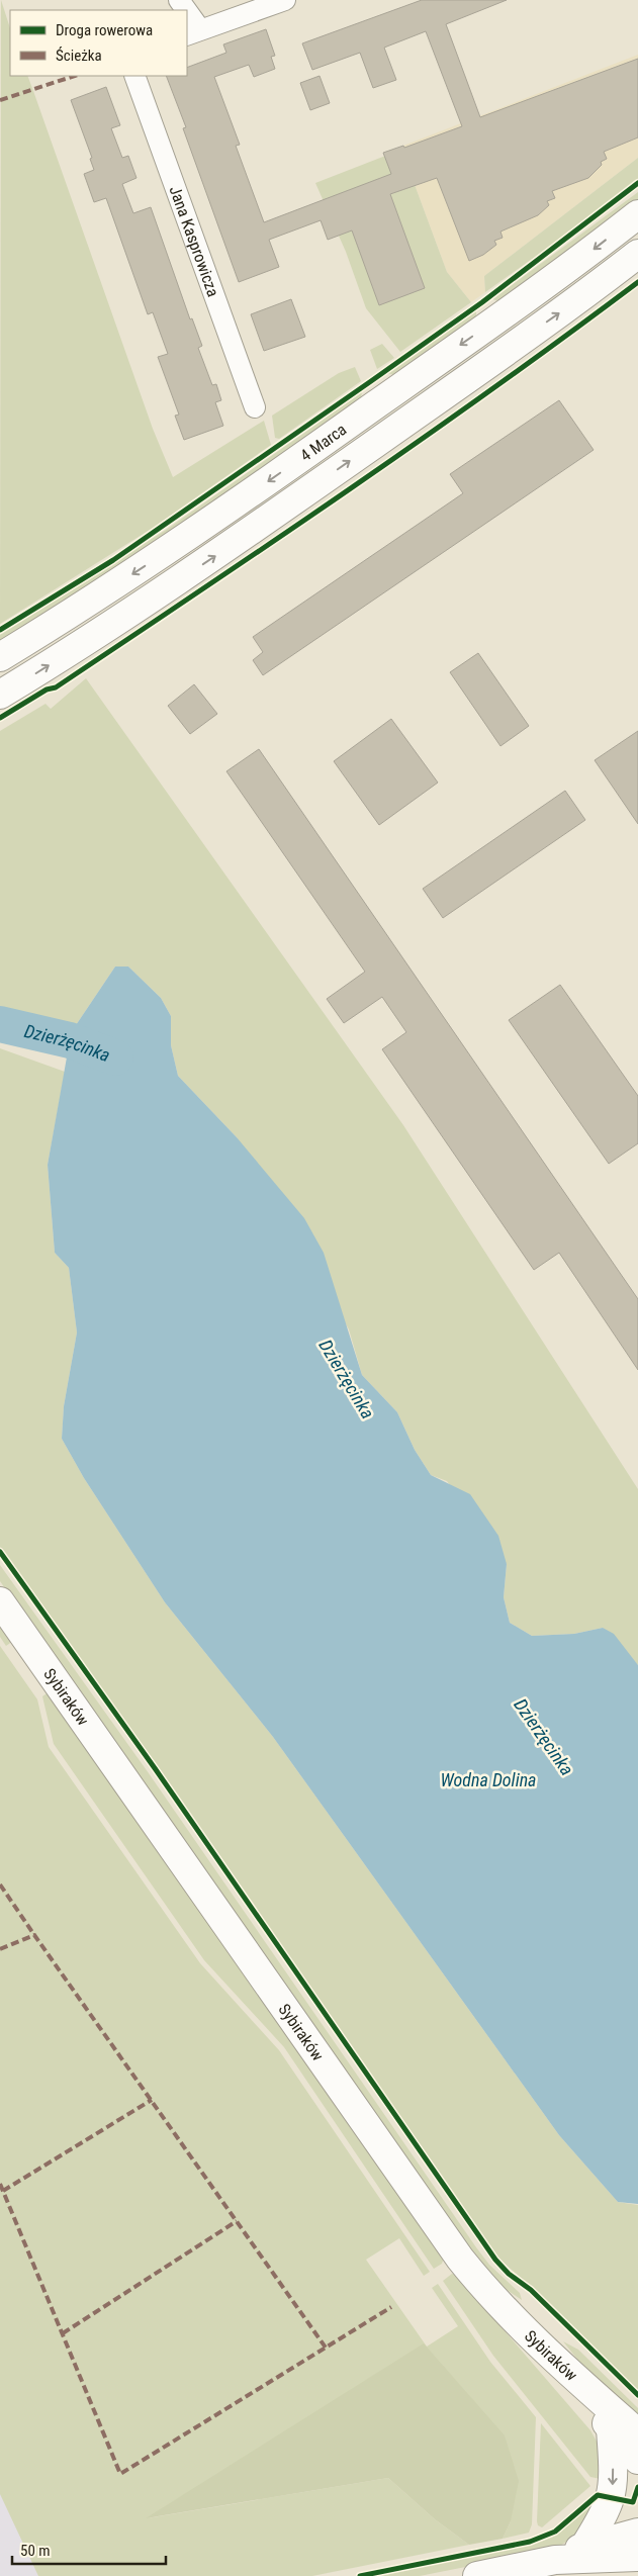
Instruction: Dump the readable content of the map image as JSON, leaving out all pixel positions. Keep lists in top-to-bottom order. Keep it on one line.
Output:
{"streets":{"street":["Jana Kasprowicza","4 Marca","Sybiraków"]},"water":["Dzierżęcinka","Wodna Dolina"],"legend":["Droga rowerowa","Ścieżka"],"scale_bar":"50 m"}
